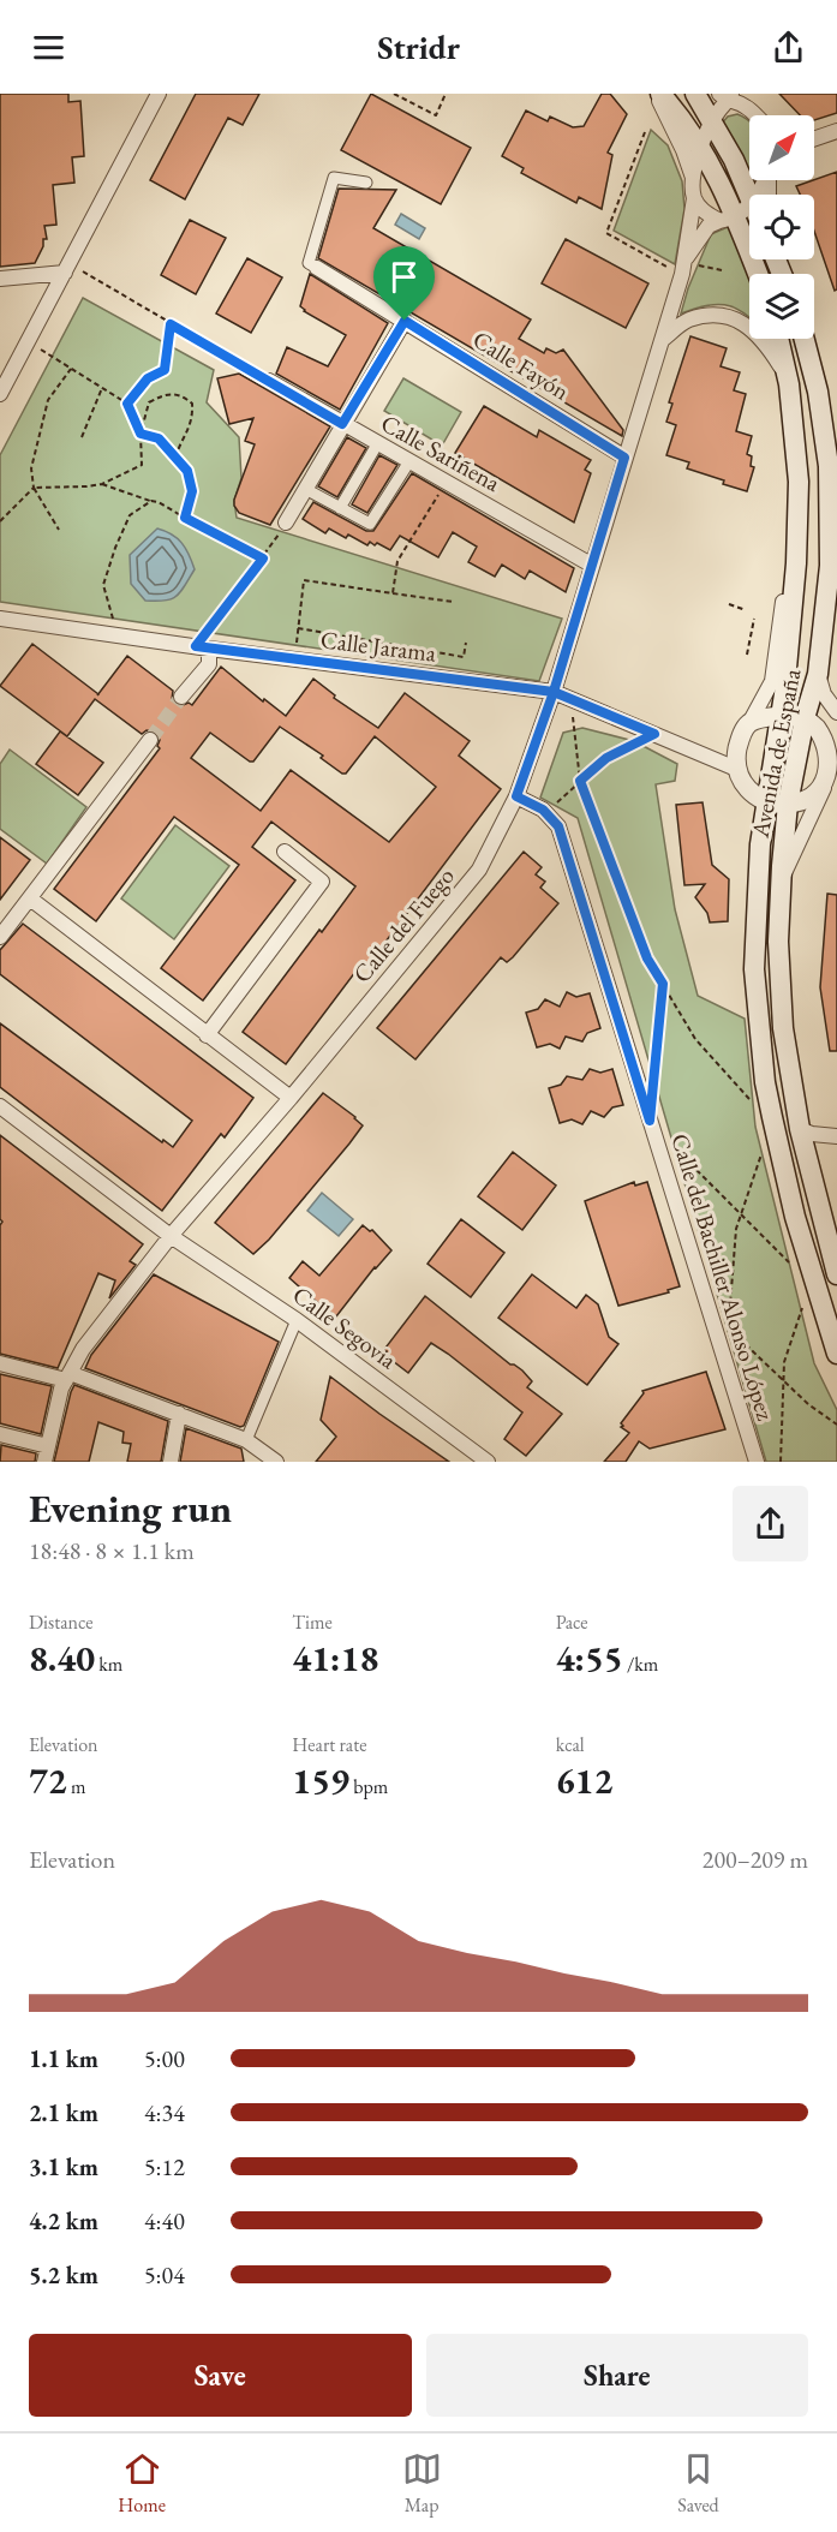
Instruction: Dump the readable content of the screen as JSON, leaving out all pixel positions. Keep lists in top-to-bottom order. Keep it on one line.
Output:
{"streets":{"main road":["Avenida de España"],"street":["Calle Fayón","Calle Sariñena","Calle Jarama","Calle del Fuego","Calle del Bachiller Alonso López","Calle Segovia"]},"crossings":[["Calle Fayón","Calle del Fuego"],["Calle Sariñena","Calle del Fuego"],["Calle Jarama","Calle del Fuego"],["Calle del Fuego","Calle del Bachiller Alonso López"],["Calle del Fuego","Calle Segovia"]],"north":"top right","page":{"header":"Stridr","heading":["Evening run","18:48 · 8 × 1.1 km"],"stats":[["Distance","8.40 km"],["Time","41:18"],["Pace","4:55 /km"],["Elevation","72 m"],["Heart rate","159 bpm"],["kcal","612"]],"chart":["Elevation","200–209 m"],"list":[{"name":"1.1 km","note":"5:00"},{"name":"2.1 km","note":"4:34"},{"name":"3.1 km","note":"5:12"},{"name":"4.2 km","note":"4:40"},{"name":"5.2 km","note":"5:04"}],"buttons":["Save","Share"],"tabs":["Home","Map","Saved"]}}
